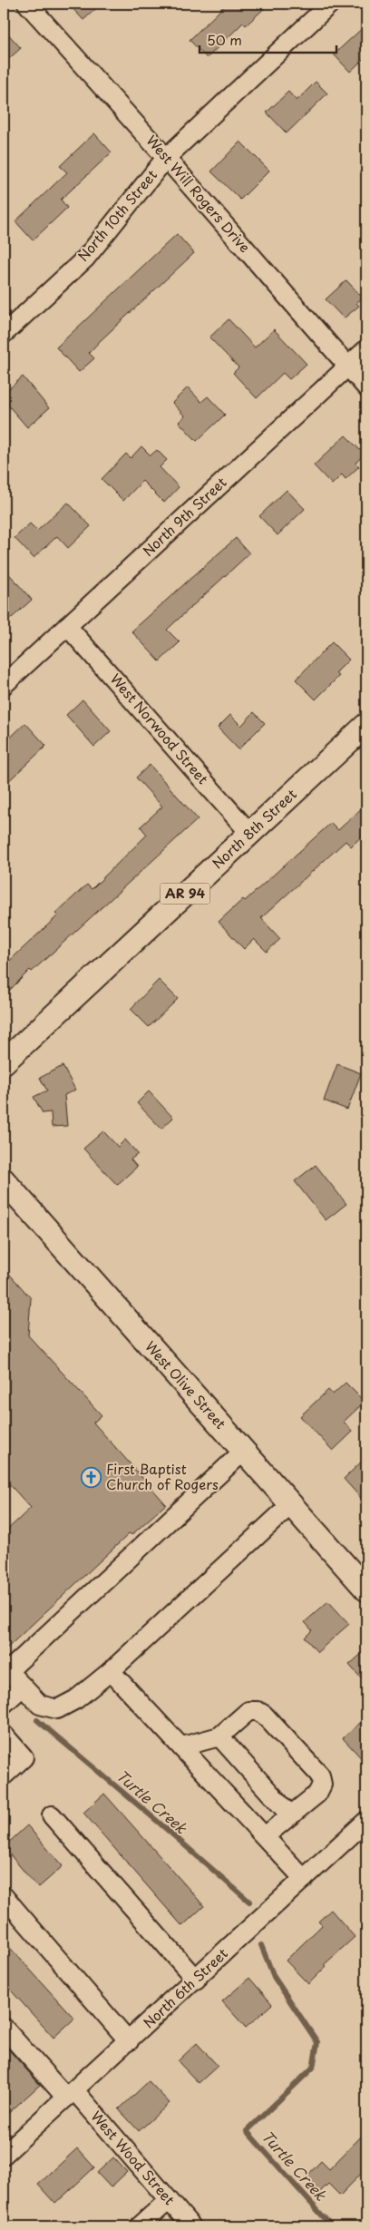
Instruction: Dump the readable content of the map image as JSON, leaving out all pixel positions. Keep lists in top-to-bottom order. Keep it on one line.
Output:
{"streets":{"main road":["North 8th Street","AR 94","West Olive Street"],"street":["West Will Rogers Drive","North 10th Street","North 9th Street","West Norwood Street","North 6th Street","West Wood Street"]},"crossings":[["West Will Rogers Drive","North 10th Street"],["West Will Rogers Drive","North 9th Street"],["North 9th Street","West Norwood Street"],["West Norwood Street","North 8th Street"],["North 6th Street","West Wood Street"]],"water":["Turtle Creek"],"places":{"church":["First Baptist Church of Rogers"]},"scale_bar":"50 m"}
